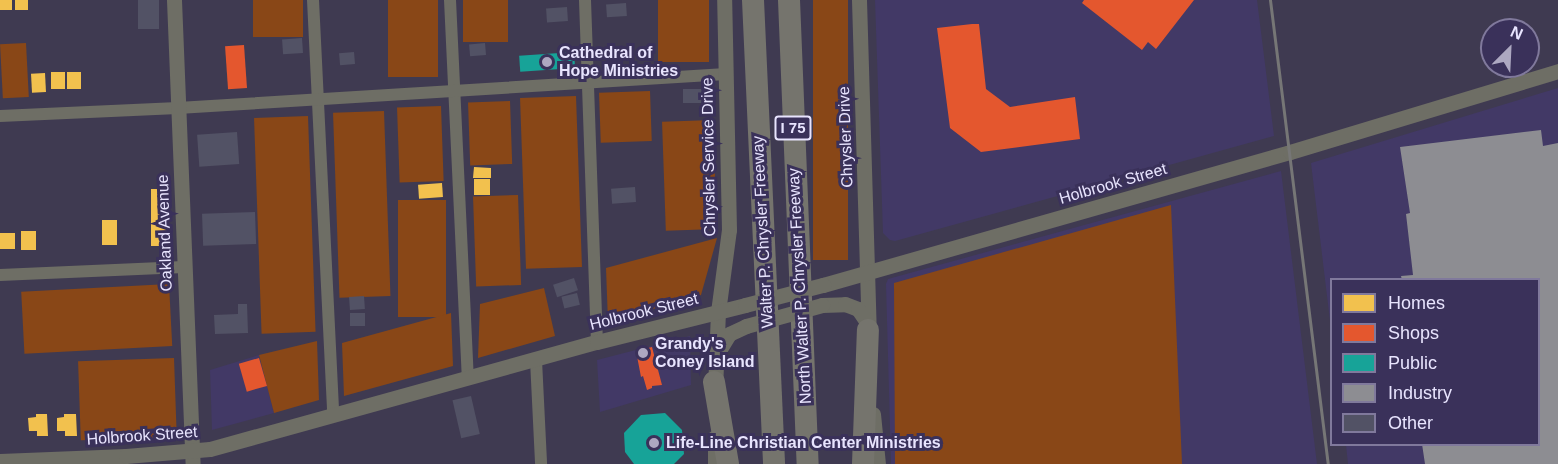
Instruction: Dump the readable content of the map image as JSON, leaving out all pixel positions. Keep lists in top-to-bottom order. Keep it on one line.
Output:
{"streets":{"highway":["I 75","Walter P. Chrysler Freeway","North Walter P. Chrysler Freeway"],"street":["Chrysler Drive","Chrysler Service Drive","Holbrook Street","Oakland Avenue"]},"crossings":[["Chrysler Drive","Holbrook Street"],["Chrysler Service Drive","Holbrook Street"],["Holbrook Street","Oakland Avenue"]],"places":["Cathedral of Hope Ministries","Grandy's Coney Island","Life-Line Christian Center Ministries"],"legend":["Homes","Shops","Public","Industry","Other"],"north":"top right"}
